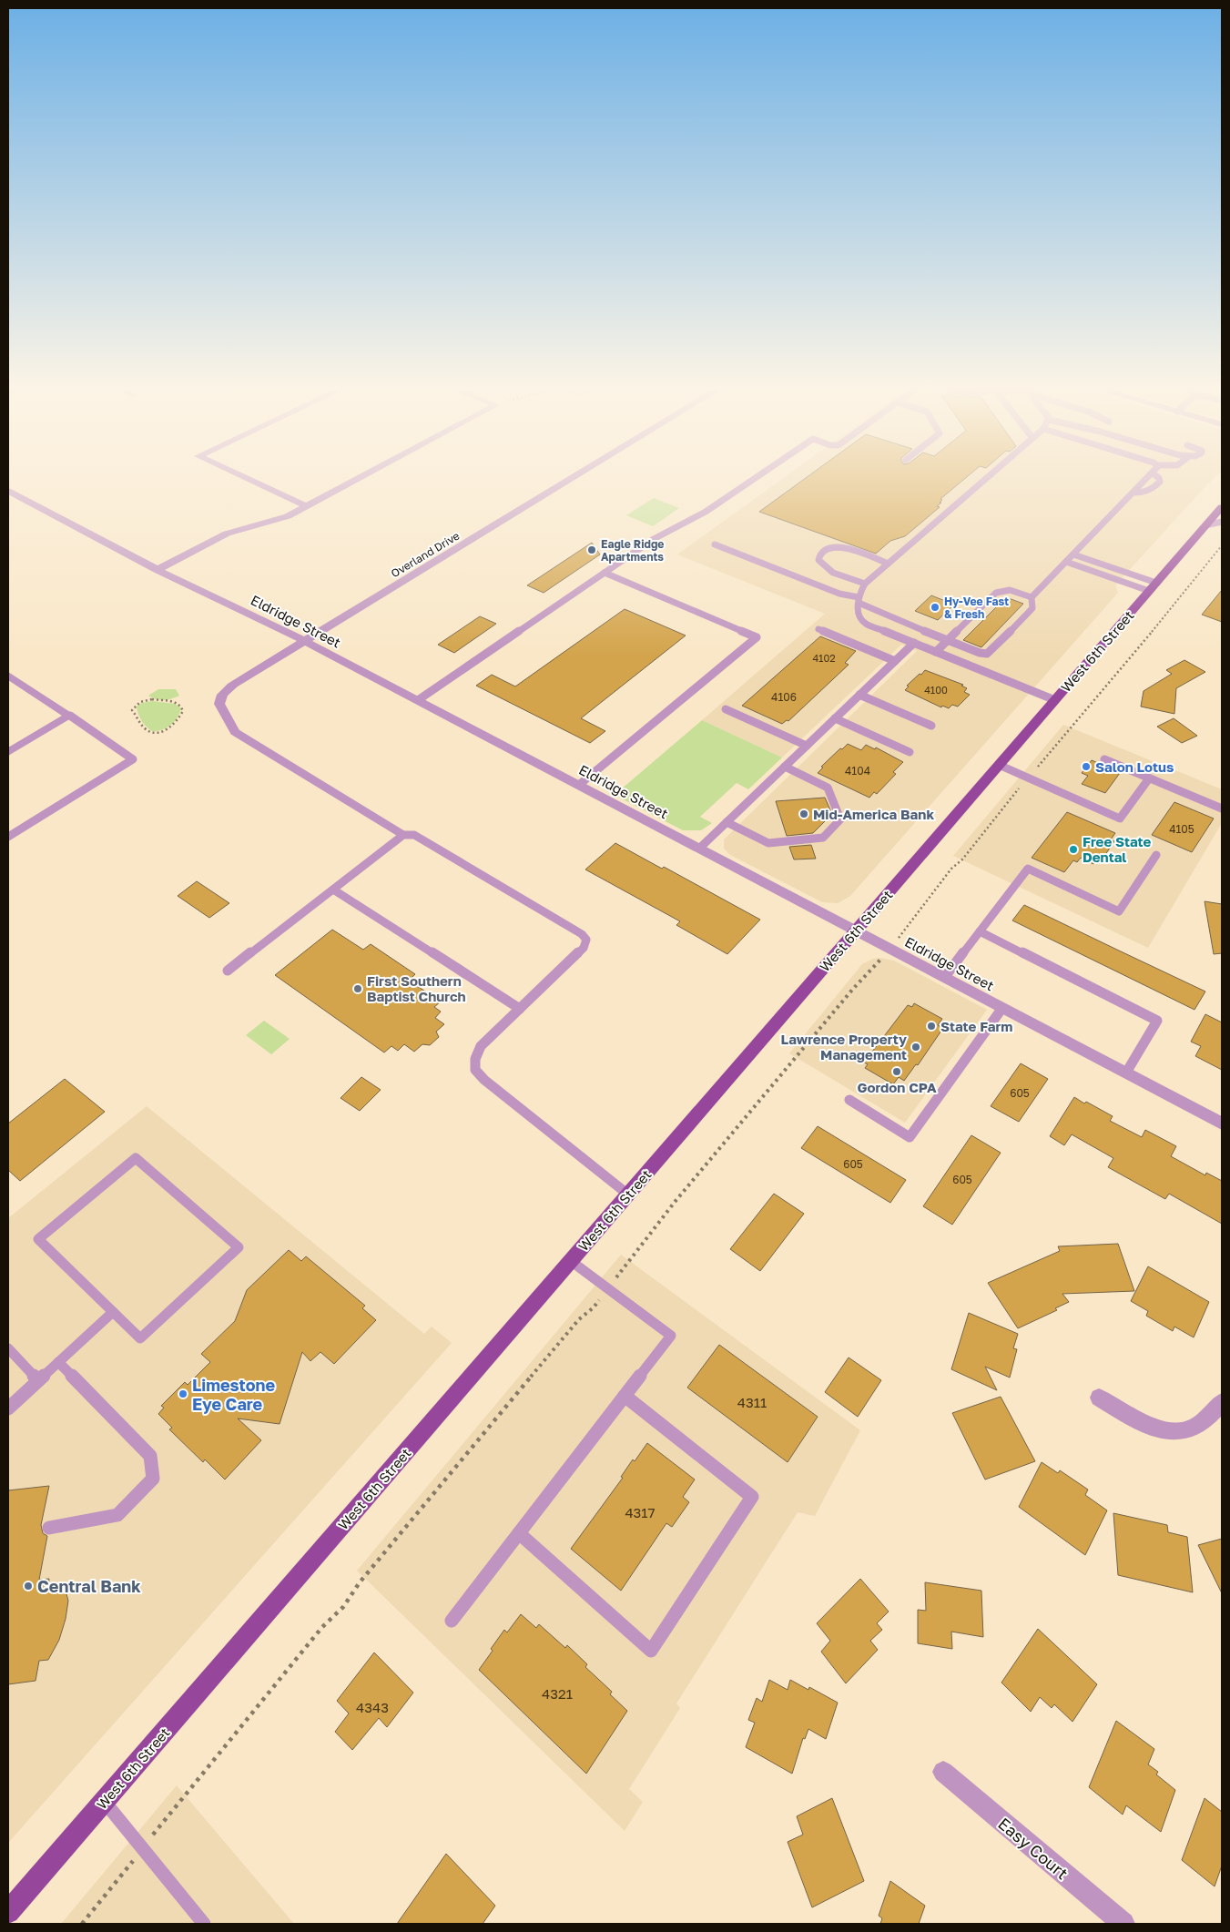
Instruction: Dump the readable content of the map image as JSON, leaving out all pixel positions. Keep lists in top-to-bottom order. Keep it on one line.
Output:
{"streets":{"main road":["West 6th Street"],"street":["Overland Drive","Eldridge Street","Easy Court"]},"crossings":[["Overland Drive","Eldridge Street"],["Eldridge Street","West 6th Street"]],"places":["Eagle Ridge Apartments","Hy-Vee Fast & Fresh","Salon Lotus","Mid-America Bank","Free State Dental","First Southern Baptist Church","State Farm","Lawrence Property Management","Gordon CPA","Limestone Eye Care","Central Bank"],"house_numbers":["4102","4100","4106","4104","4105","605","605","605","4311","4317","4321","4343"]}
